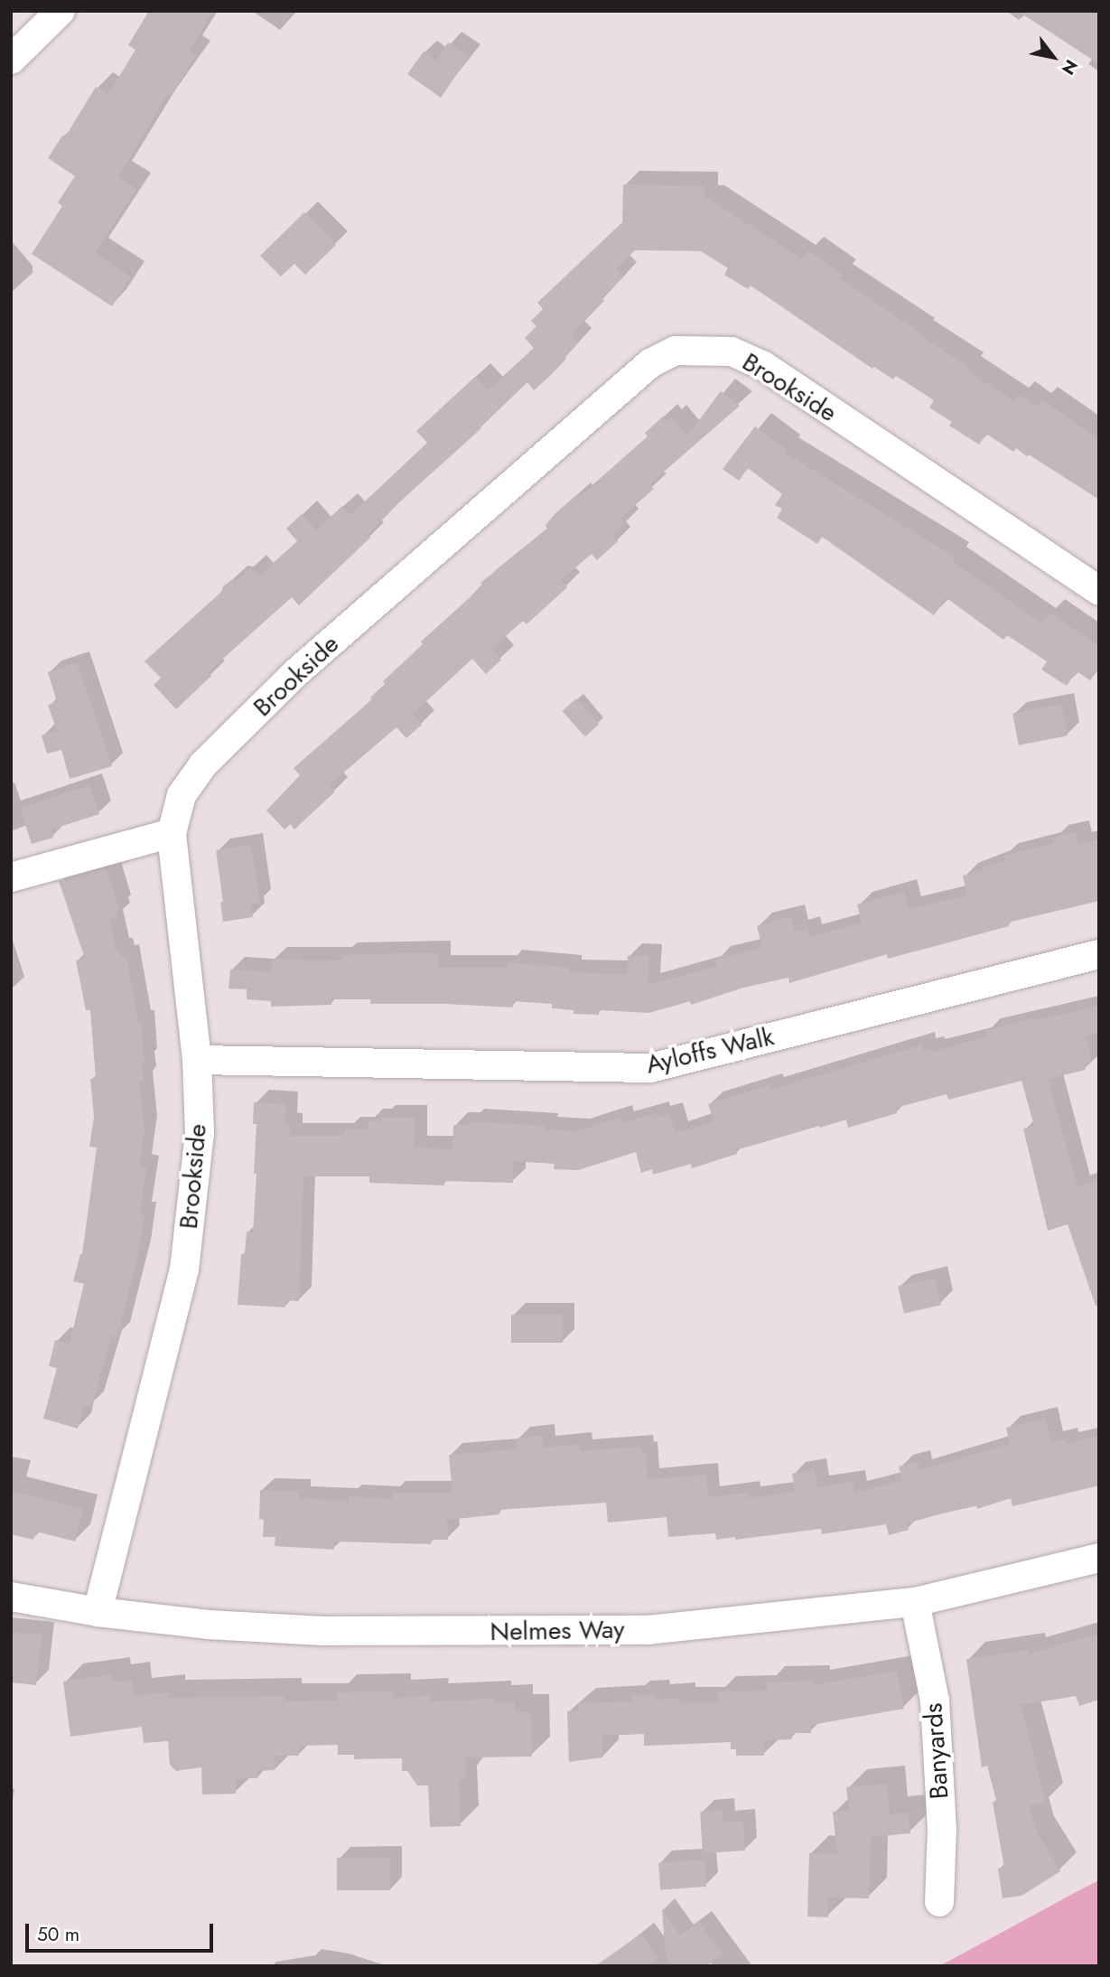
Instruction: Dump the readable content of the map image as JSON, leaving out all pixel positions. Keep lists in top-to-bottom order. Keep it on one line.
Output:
{"streets":{"street":["Brookside","Ayloffs Walk","Nelmes Way","Banyards"]},"crossings":[["Brookside","Ayloffs Walk"],["Brookside","Nelmes Way"],["Nelmes Way","Banyards"]],"scale_bar":"50 m","north":"bottom right"}
